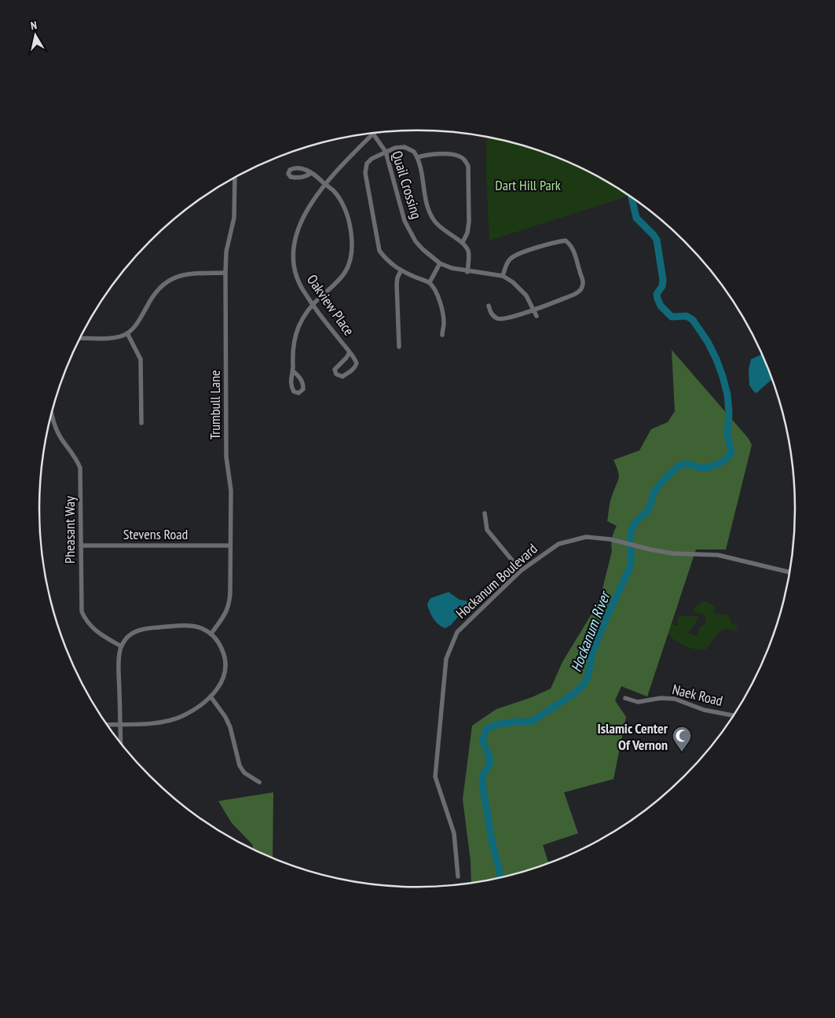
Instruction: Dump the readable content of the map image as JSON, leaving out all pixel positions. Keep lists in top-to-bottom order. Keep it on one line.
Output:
{"streets":{"street":["Quail Crossing","Oakview Place","Trumbull Lane","Pheasant Way","Stevens Road","Hockanum Boulevard","Naek Road"]},"crossings":[["Quail Crossing","Oakview Place"],["Trumbull Lane","Pheasant Way"],["Trumbull Lane","Stevens Road"],["Pheasant Way","Stevens Road"]],"water":["Hockanum River"],"parks":["Dart Hill Park"],"places":{"mosque":["Islamic Center Of Vernon"]},"north":"top"}
